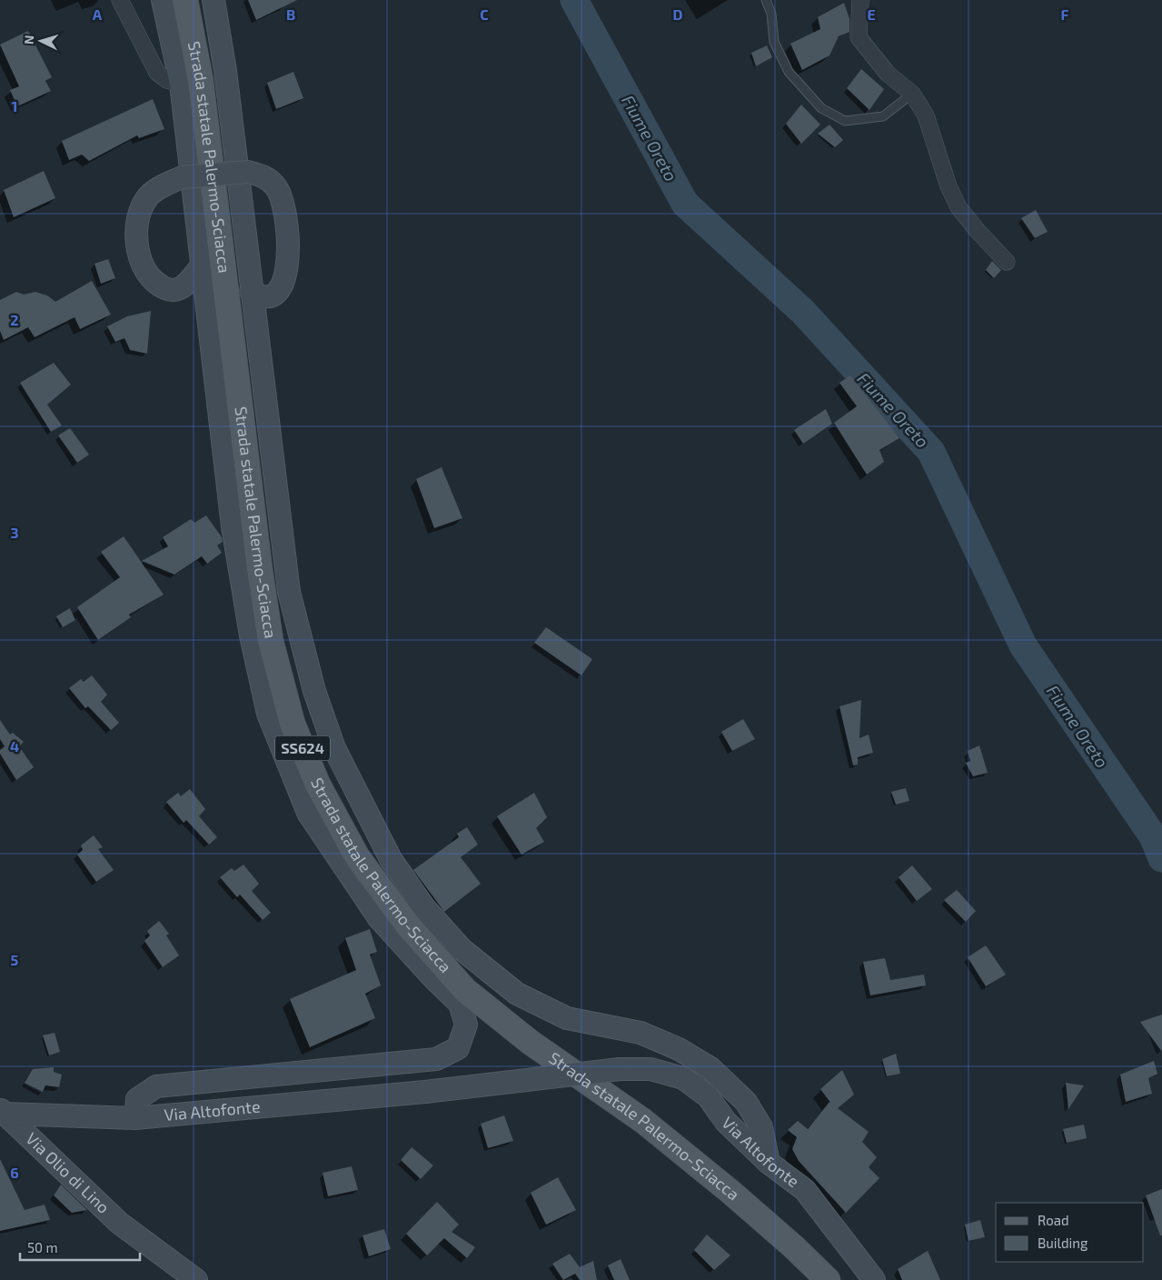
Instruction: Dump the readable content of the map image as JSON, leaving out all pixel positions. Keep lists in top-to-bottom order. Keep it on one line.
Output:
{"streets":{"main road":["Strada statale Palermo-Sciacca","SS624","Via Altofonte","Via Olio di Lino"]},"crossings":[["Via Altofonte","Via Olio di Lino"]],"water":["Fiume Oreto"],"legend":["Road","Building"],"scale_bar":"50 m","north":"left","grid":{"columns":["A","B","C","D","E","F"],"rows":["1","2","3","4","5","6"]}}
